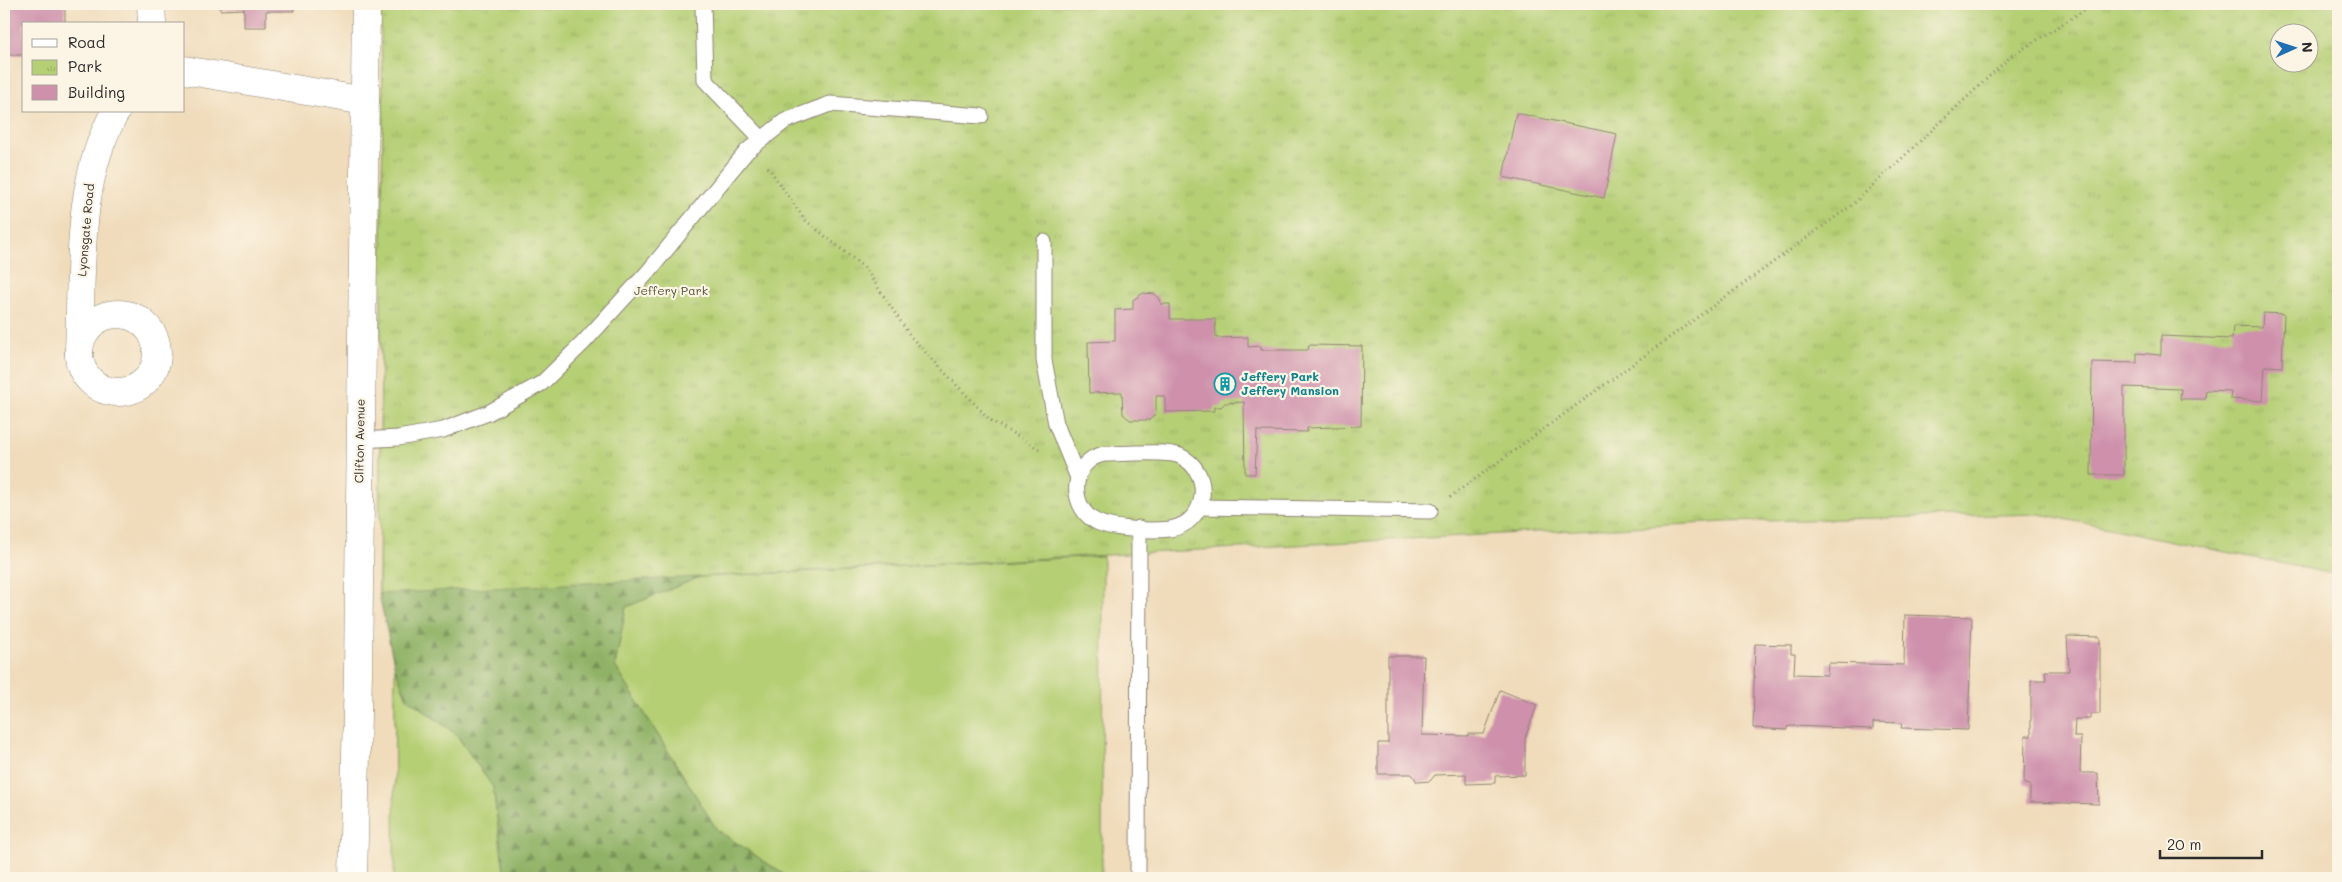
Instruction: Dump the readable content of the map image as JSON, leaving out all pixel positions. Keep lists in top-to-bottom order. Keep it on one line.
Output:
{"streets":{"street":["Lyonsgate Road","Clifton Avenue"]},"parks":["Jeffery Park"],"places":{"building":["Jeffery Park Jeffery Mansion"]},"legend":["Road","Park","Building"],"scale_bar":"20 m","north":"right"}
